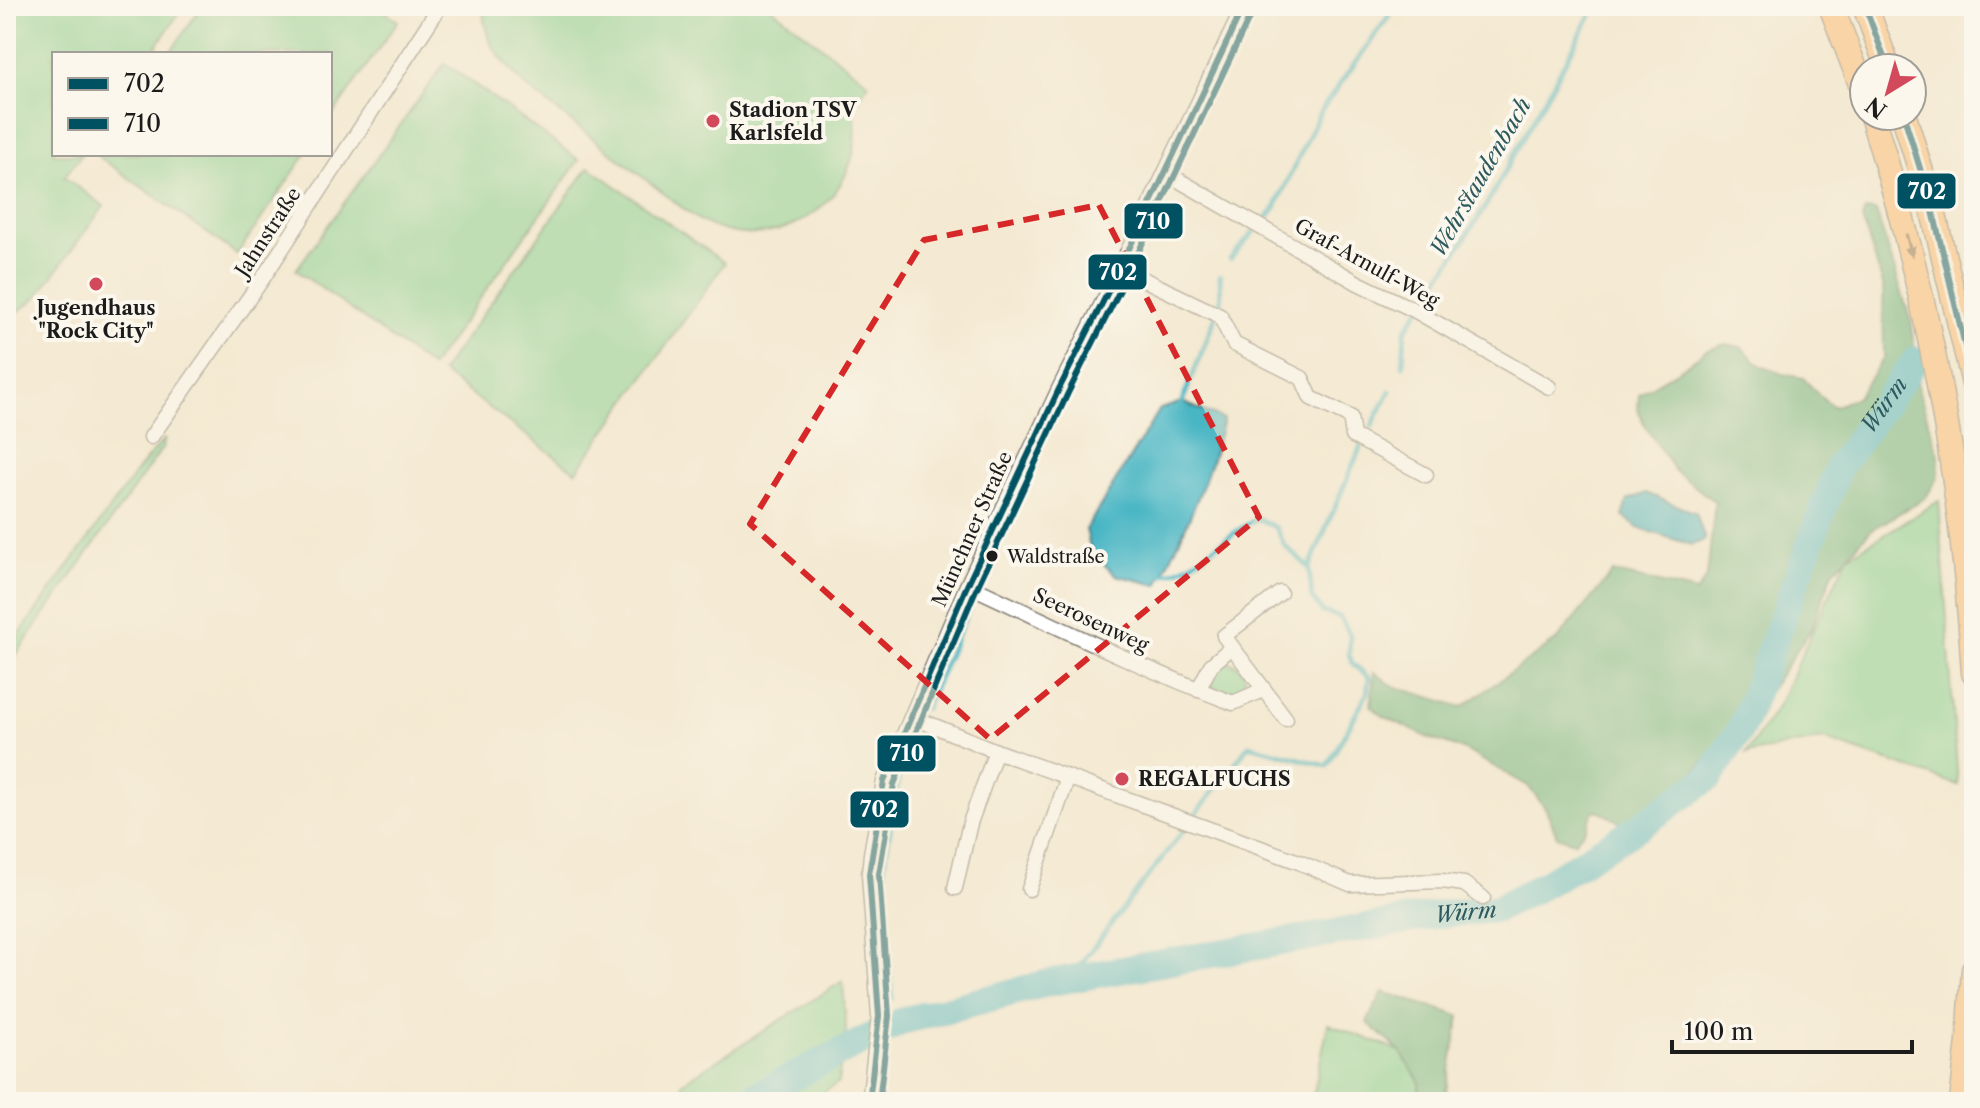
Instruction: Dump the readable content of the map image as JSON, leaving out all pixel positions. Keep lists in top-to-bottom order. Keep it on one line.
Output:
{"streets":{"street":["Jahnstraße","Graf-Arnulf-Weg","Münchner Straße","Seerosenweg"]},"crossings":[["Graf-Arnulf-Weg","Münchner Straße"],["Münchner Straße","Seerosenweg"]],"water":["Wehrstaudenbach","Würm"],"places":["Stadion TSV Karlsfeld","Jugendhaus \"Rock City\"","Waldstraße","REGALFUCHS"],"lines":["transit line 702","transit line 710"],"legend":["702","710"],"scale_bar":"100 m","north":"bottom left"}
